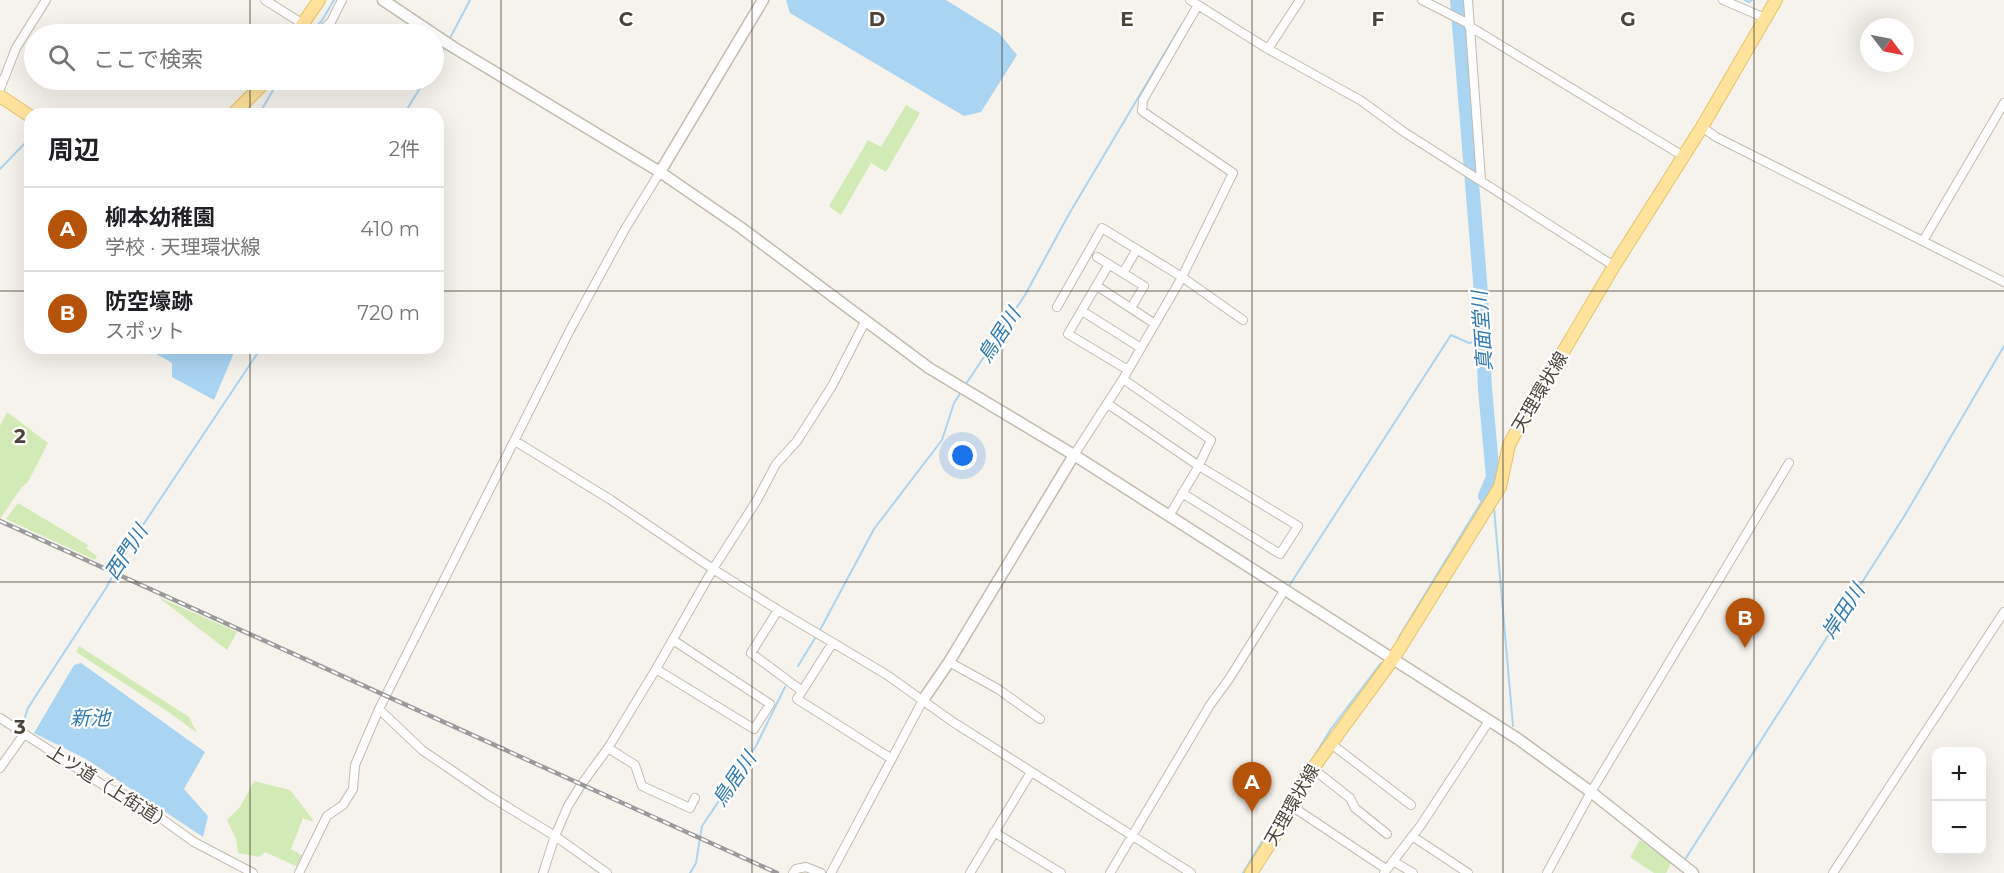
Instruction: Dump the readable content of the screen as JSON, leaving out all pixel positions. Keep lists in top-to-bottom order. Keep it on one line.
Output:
{"streets":{"main road":["天理環状線"],"street":["上ツ道（上街道）"]},"water":["真面堂川","鳥居川","西門川","岸田川","新池"],"north":"bottom right","page":{"search":"ここで検索","heading":["周辺","2件"],"list":[{"mark":"A","name":"柳本幼稚園","note":"学校 · 天理環状線","value":"410 m"},{"mark":"B","name":"防空壕跡","note":"スポット","value":"720 m"}],"pins":["B","A"],"map_buttons":["+","−"]},"grid":{"columns":["C","D","E","F","G"],"rows":["2","3"]}}
